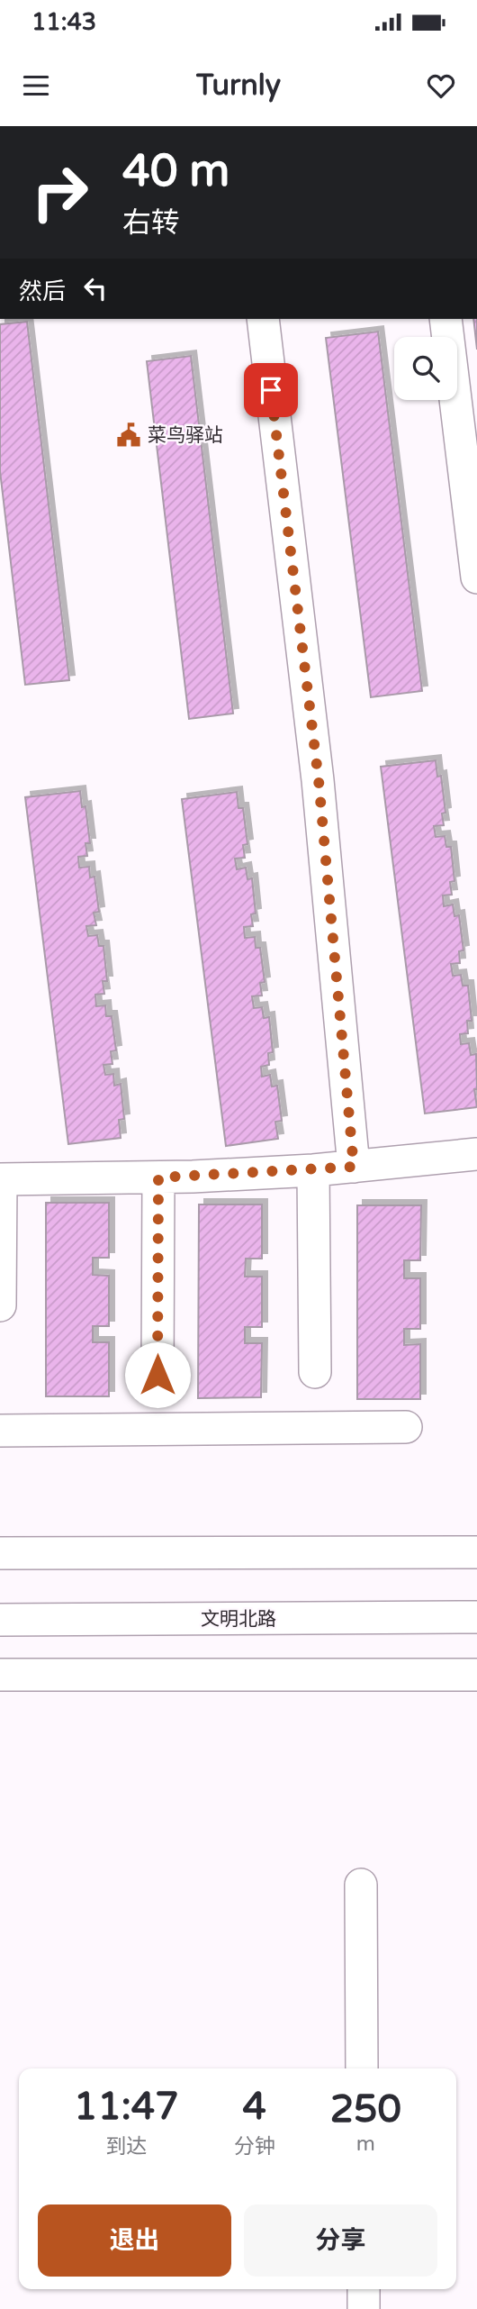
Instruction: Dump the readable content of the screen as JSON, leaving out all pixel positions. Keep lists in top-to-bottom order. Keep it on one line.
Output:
{"streets":{"street":["文明北路"]},"places":{"public building":["菜鸟驿站"]},"page":{"status":"11:43","header":"Turnly","turn":["40 m","右转"],"then":"然后","eta":["11:47","到达","4","分钟","250","m"],"buttons":["退出","分享"]}}
